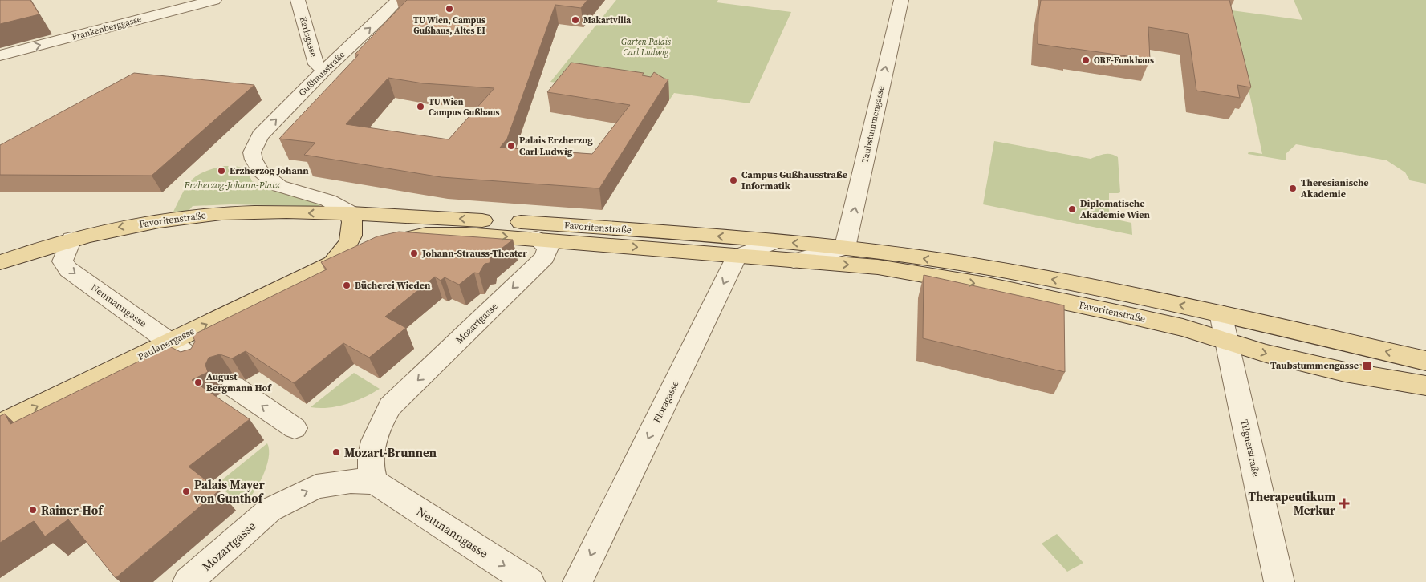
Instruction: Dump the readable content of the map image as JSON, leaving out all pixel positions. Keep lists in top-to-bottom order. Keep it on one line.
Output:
{"streets":{"main road":["Favoritenstraße","Paulanergasse"],"street":["Frankenberggasse","Karlsgasse","Gußhausstraße","Taubstummengasse","Neumanngasse","Mozartgasse","Floragasse","Tilgnerstraße"]},"crossings":[["Karlsgasse","Gußhausstraße"],["Gußhausstraße","Favoritenstraße"],["Taubstummengasse","Favoritenstraße"],["Favoritenstraße","Neumanngasse"],["Favoritenstraße","Mozartgasse"],["Favoritenstraße","Paulanergasse"],["Favoritenstraße","Floragasse"],["Favoritenstraße","Tilgnerstraße"],["Neumanngasse","Mozartgasse"],["Neumanngasse","Paulanergasse"]],"one_way":["Frankenberggasse","Gußhausstraße","Taubstummengasse","Neumanngasse","Paulanergasse","Floragasse"],"parks":["Garten Palais Carl Ludwig","Erzherzog-Johann-Platz"],"places":{"other":["TU Wien, Campus Gußhaus, Altes EI","Makartvilla","ORF-Funkhaus","TU Wien Campus Gußhaus","Palais Erzherzog Carl Ludwig","Erzherzog Johann","Campus Gußhausstraße Informatik","Theresianische Akademie","Diplomatische Akademie Wien","Johann-Strauss-Theater","Bücherei Wieden","August Bergmann Hof","Mozart-Brunnen","Palais Mayer von Gunthof","Rainer-Hof"],"transit":["Taubstummengasse"],"health":["Therapeutikum Merkur"]}}
